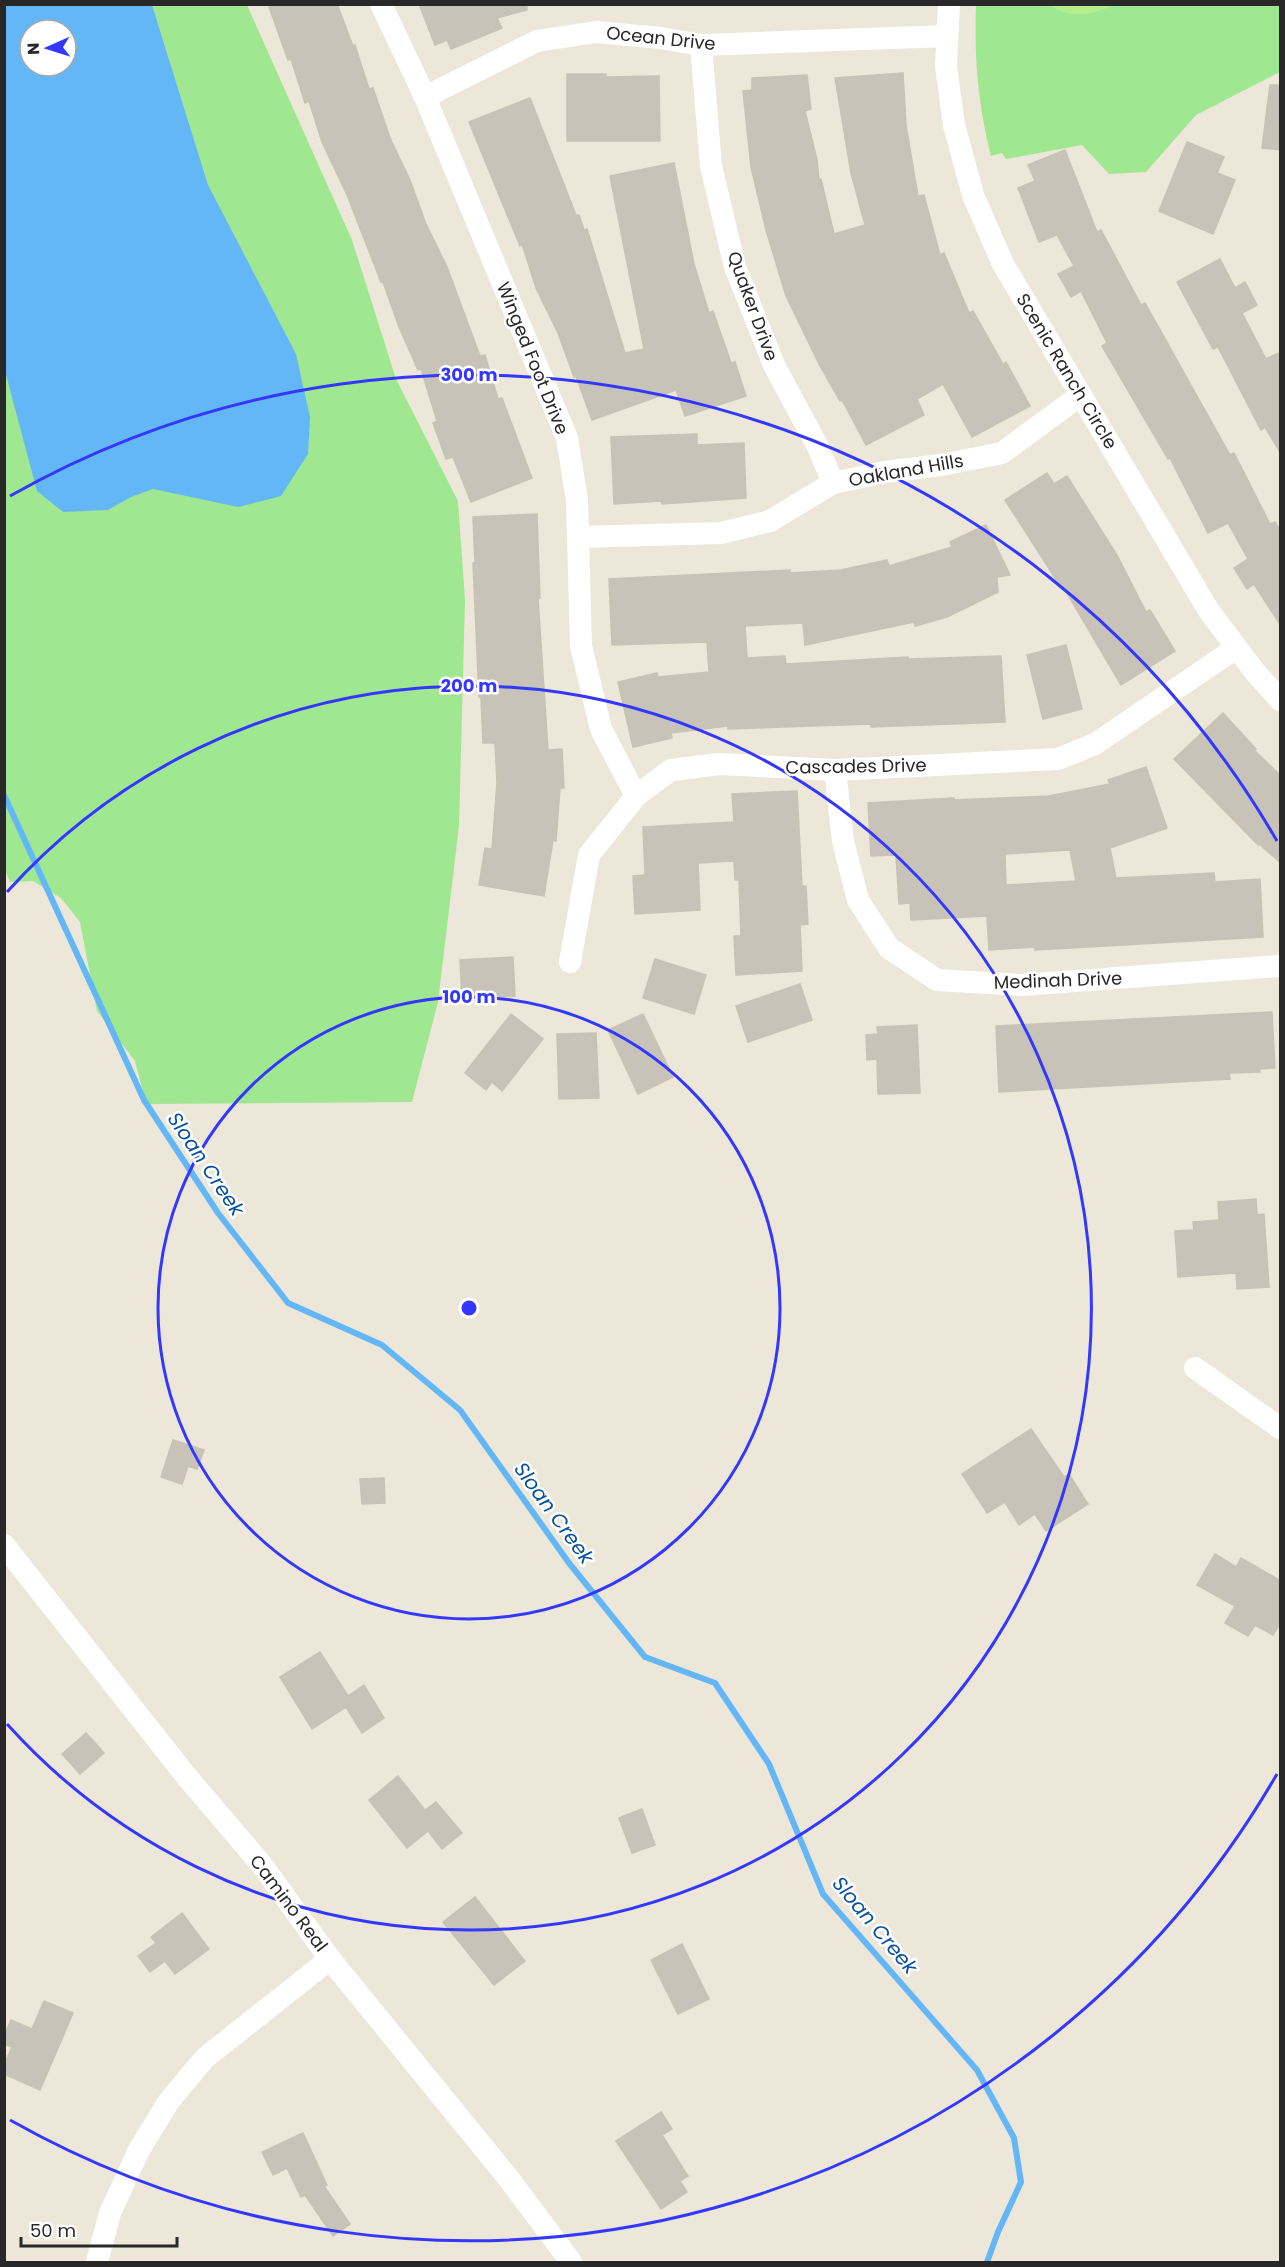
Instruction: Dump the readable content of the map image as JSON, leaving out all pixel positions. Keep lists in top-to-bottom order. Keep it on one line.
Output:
{"streets":{"street":["Ocean Drive","Quaker Drive","Winged Foot Drive","Scenic Ranch Circle","Oakland Hills","Cascades Drive","Medinah Drive","Camino Real"]},"crossings":[["Ocean Drive","Quaker Drive"],["Ocean Drive","Winged Foot Drive"],["Ocean Drive","Scenic Ranch Circle"],["Quaker Drive","Oakland Hills"],["Winged Foot Drive","Oakland Hills"],["Winged Foot Drive","Cascades Drive"],["Scenic Ranch Circle","Oakland Hills"],["Scenic Ranch Circle","Cascades Drive"],["Cascades Drive","Medinah Drive"]],"water":["Sloan Creek"],"scale_bar":"50 m","north":"left","rings":["300 m","200 m","100 m"]}
